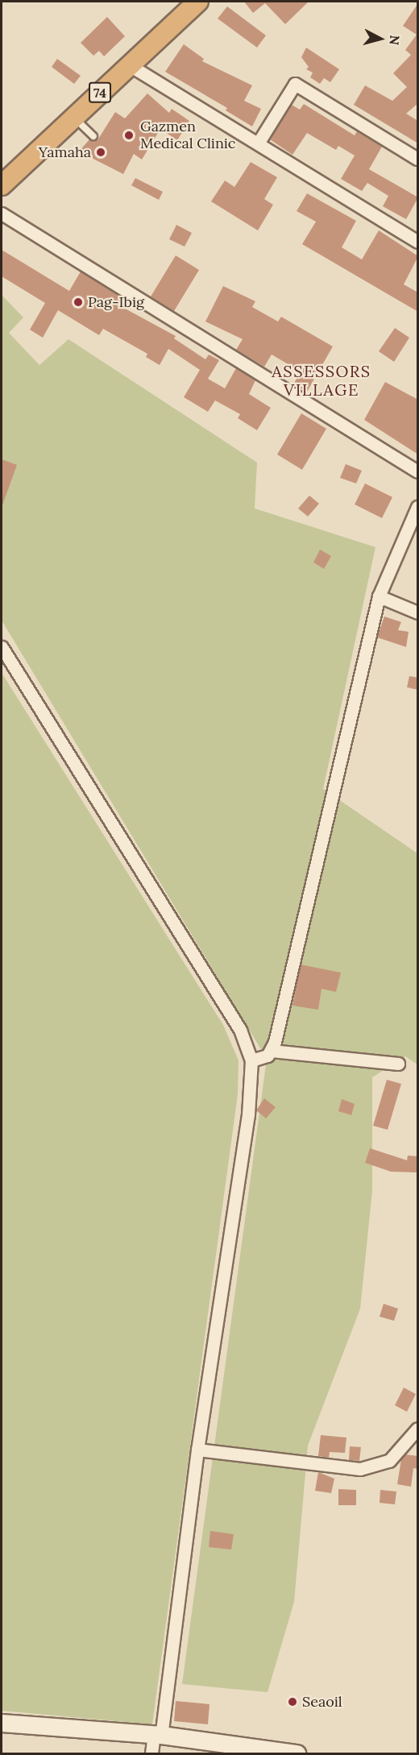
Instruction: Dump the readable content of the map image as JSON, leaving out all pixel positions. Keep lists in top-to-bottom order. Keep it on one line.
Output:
{"streets":{"highway":["74"]},"districts":["ASSESSORS VILLAGE"],"places":["Gazmen Medical Clinic","Yamaha","Pag-Ibig","Seaoil"],"north":"right"}
